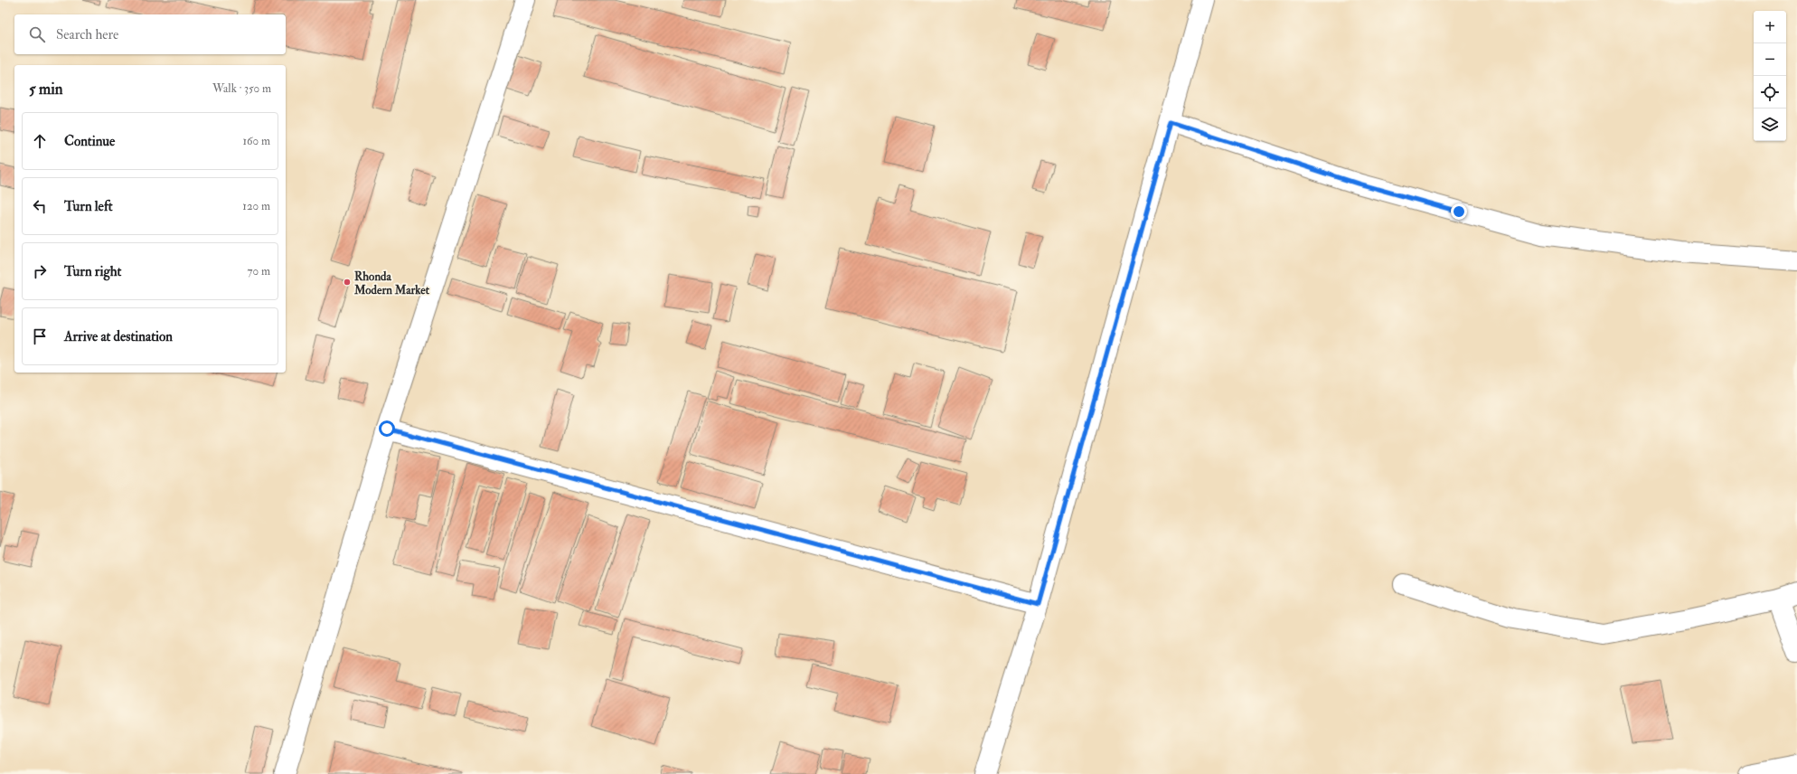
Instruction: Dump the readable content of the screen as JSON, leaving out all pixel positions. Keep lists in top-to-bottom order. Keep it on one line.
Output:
{"places":["Rhonda Modern Market"],"page":{"map_buttons":["+","−"],"search":"Search here","heading":["5 min","Walk · 350 m"],"list":[["Continue","160 m"],["Turn left","120 m"],["Turn right","70 m"],"Arrive at destination"]}}
